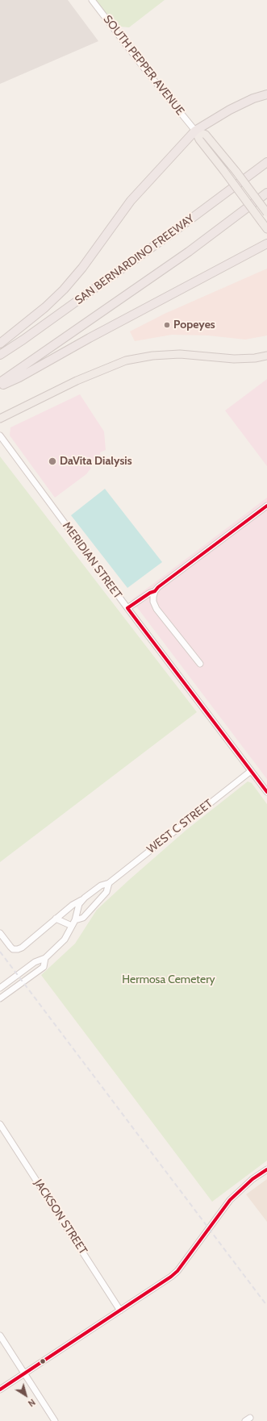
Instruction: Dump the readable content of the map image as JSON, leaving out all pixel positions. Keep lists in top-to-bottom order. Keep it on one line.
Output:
{"streets":{"highway":["SAN BERNARDINO FREEWAY"],"main road":["SOUTH PEPPER AVENUE"],"street":["MERIDIAN STREET","WEST C STREET","JACKSON STREET"]},"crossings":[["MERIDIAN STREET","WEST C STREET"]],"parks":["Hermosa Cemetery"],"places":["Popeyes","DaVita Dialysis"],"north":"bottom right"}
